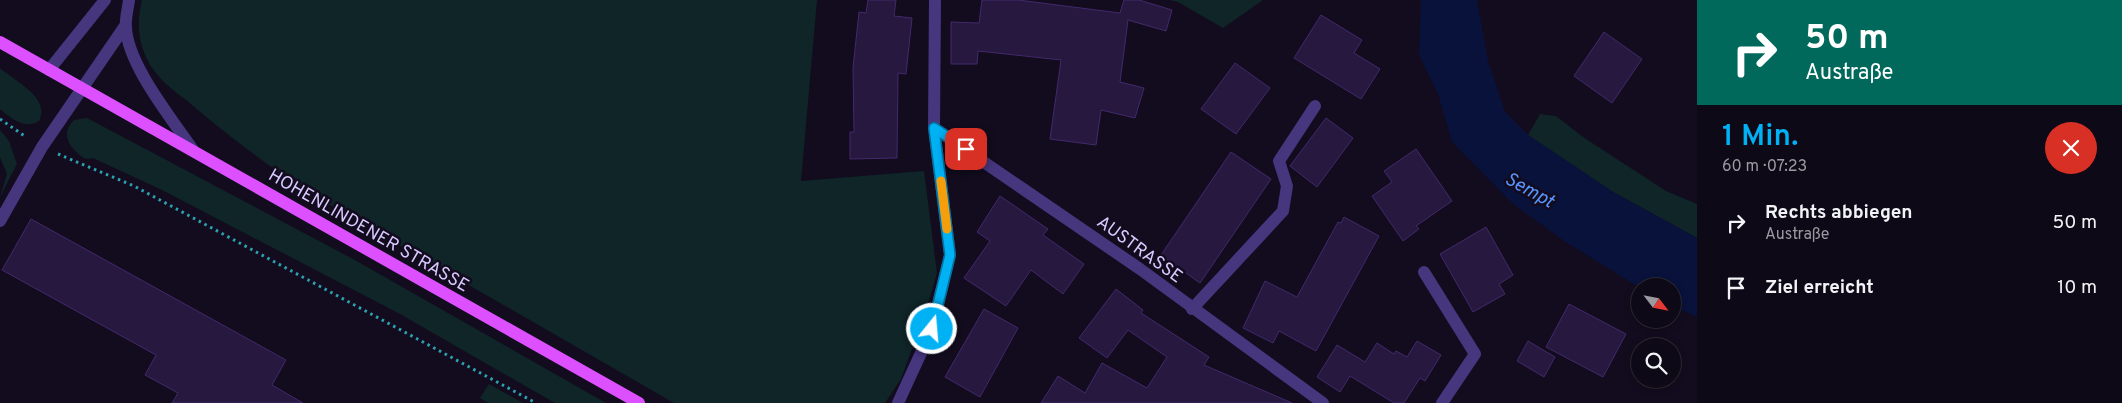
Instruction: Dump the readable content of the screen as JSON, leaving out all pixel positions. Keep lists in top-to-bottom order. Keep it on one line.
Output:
{"streets":{"main road":["HOHENLINDENER STRASSE"],"street":["AUSTRASSE"]},"water":["Sempt"],"north":"bottom right","page":{"turn":["50 m","Austraße"],"heading":["1 Min.","60 m · 07:23"],"list":[{"name":"Rechts abbiegen","note":"Austraße","value":"50 m"},{"name":"Ziel erreicht","value":"10 m"}]}}
